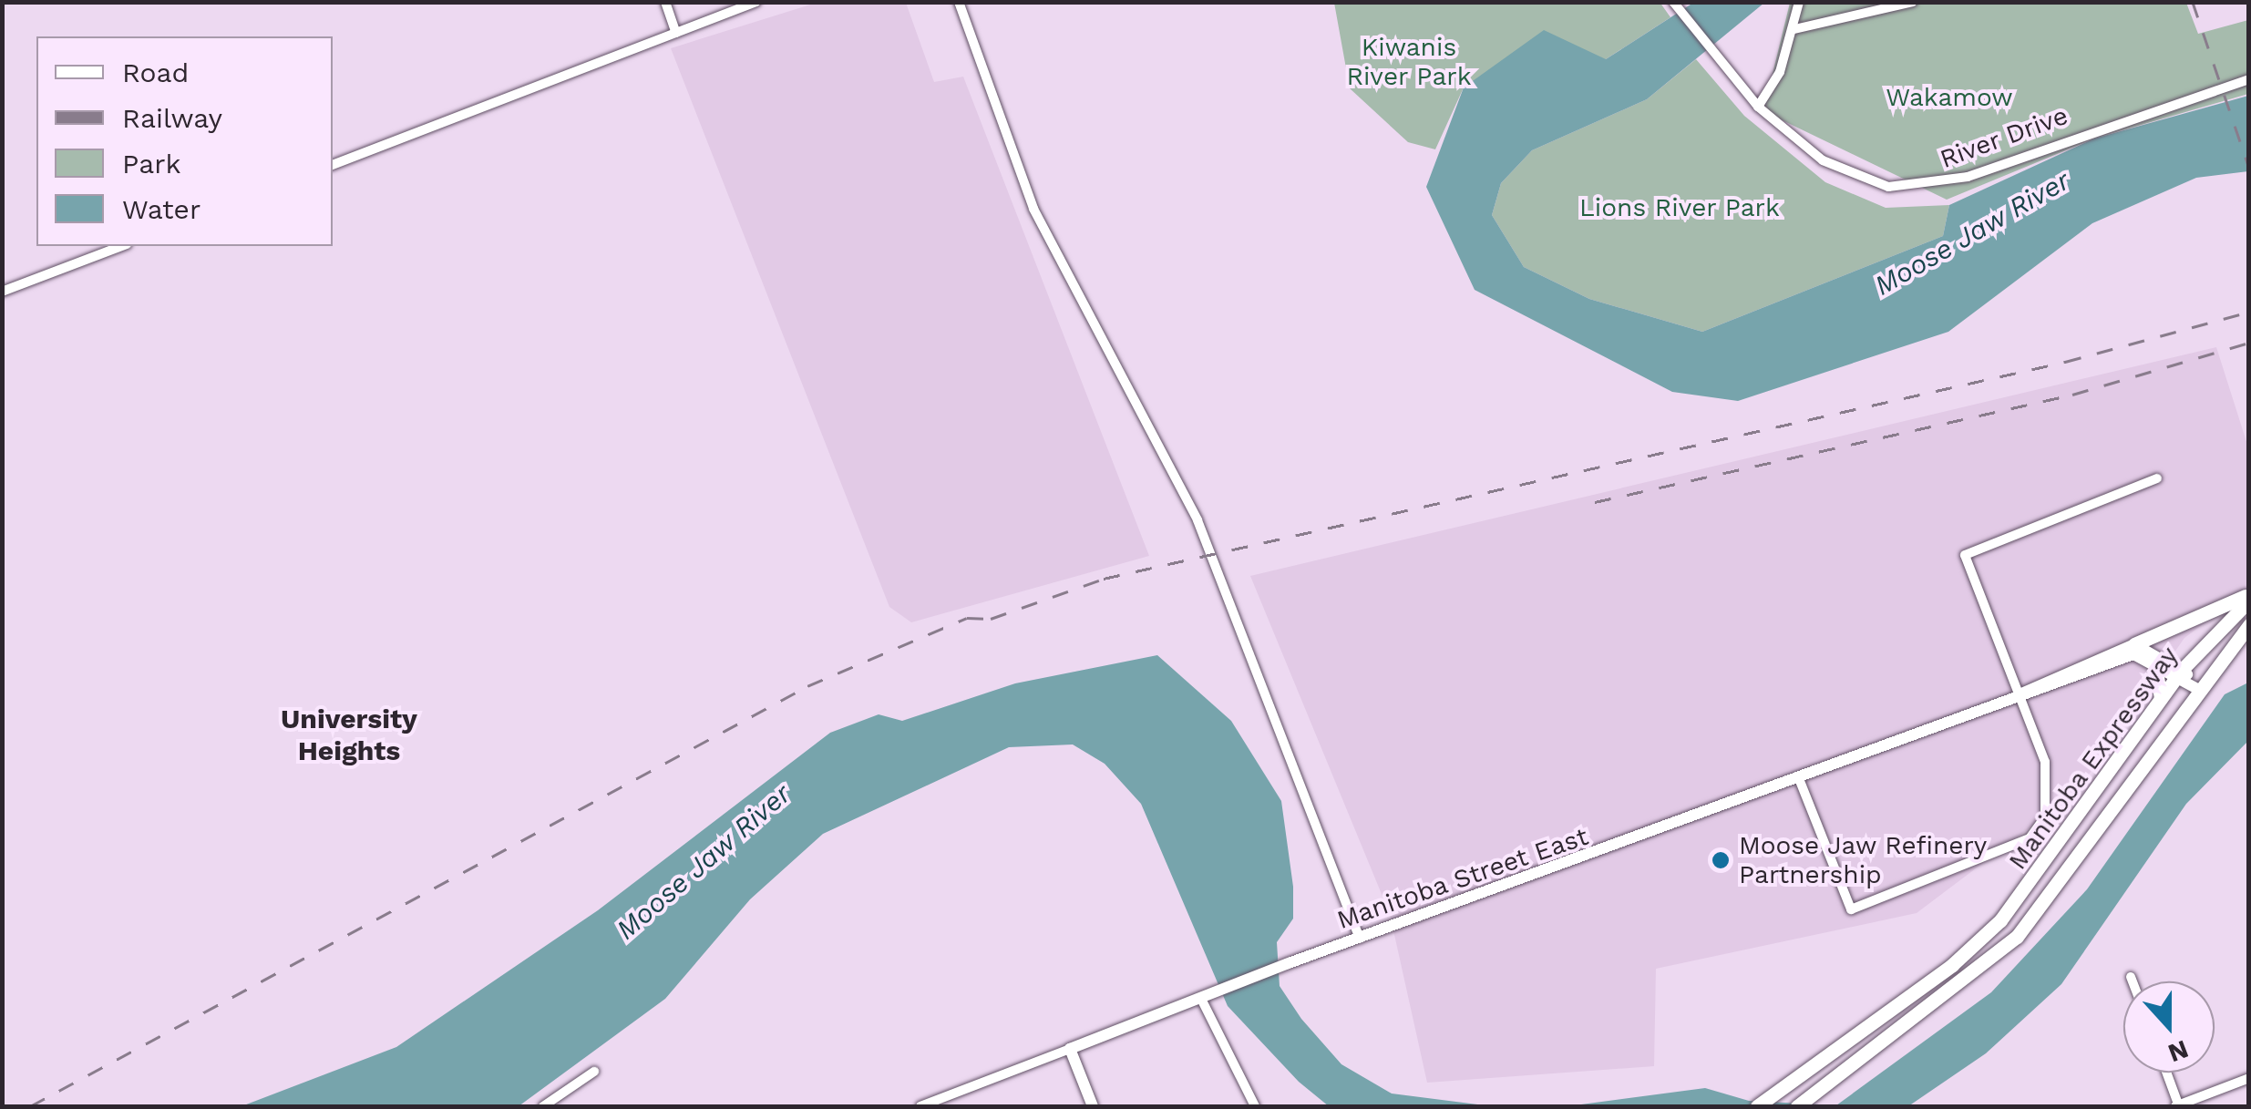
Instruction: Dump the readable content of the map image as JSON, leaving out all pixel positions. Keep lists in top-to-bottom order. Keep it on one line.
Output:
{"streets":{"main road":["Manitoba Expressway"],"street":["River Drive","Manitoba Street East"]},"districts":["University Heights"],"water":["Moose Jaw River"],"parks":["Kiwanis River Park","Wakamow","Lions River Park"],"places":["Moose Jaw Refinery Partnership"],"legend":["Road","Railway","Park","Water"],"north":"bottom"}
